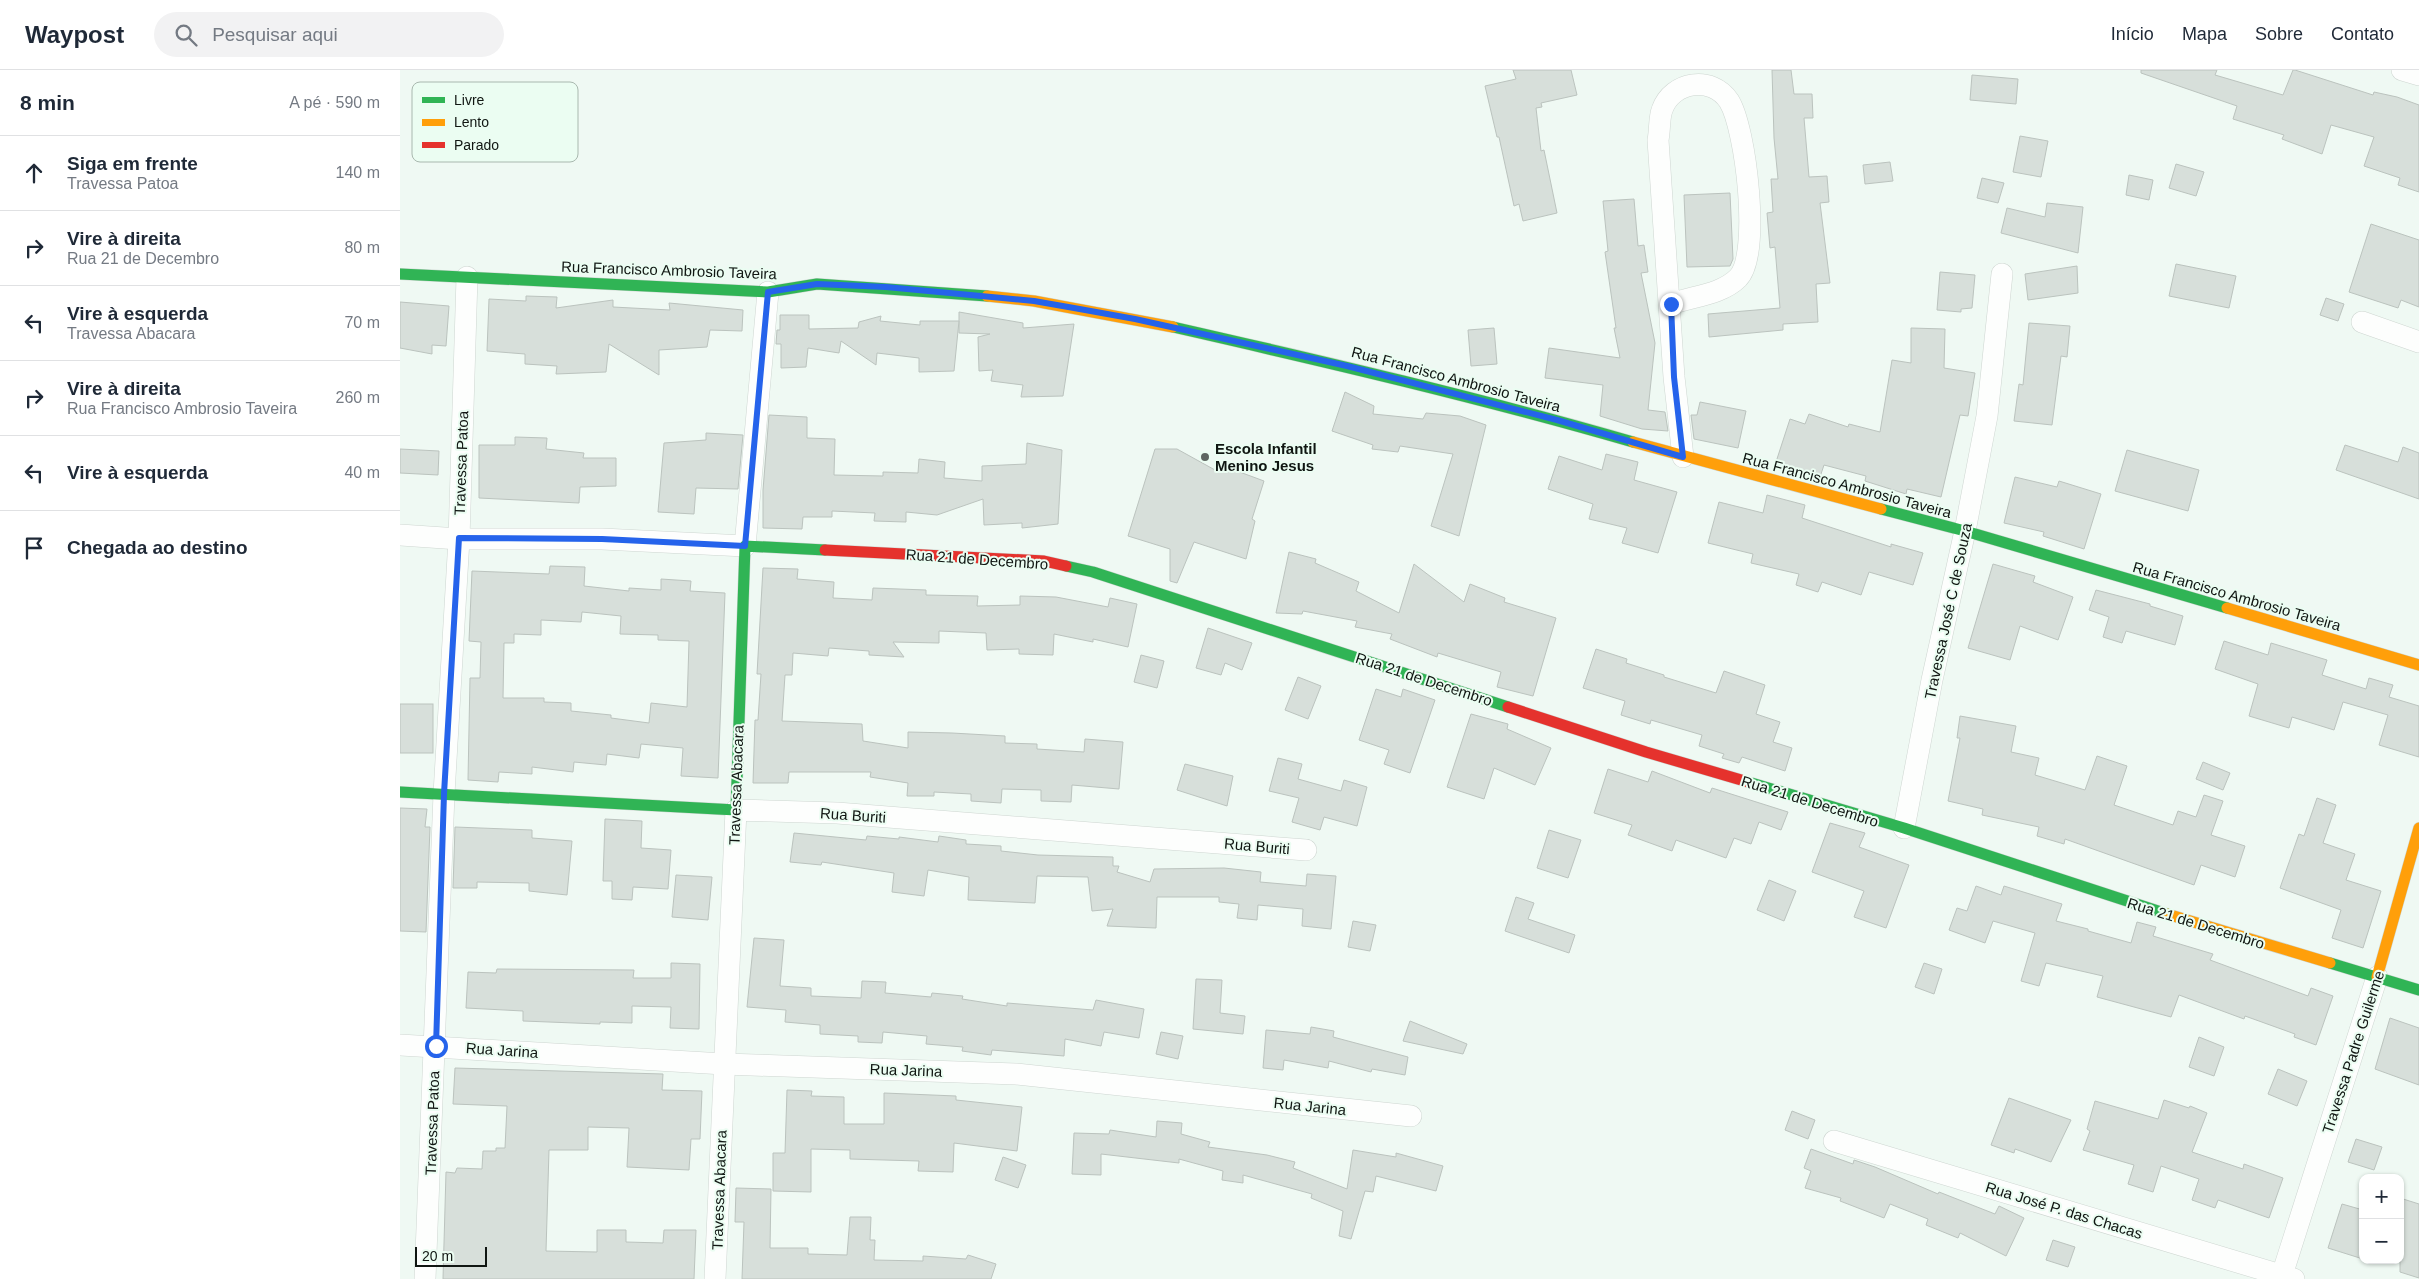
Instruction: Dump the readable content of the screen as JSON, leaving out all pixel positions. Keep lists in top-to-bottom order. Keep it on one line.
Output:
{"streets":{"street":["Rua Francisco Ambrosio Taveira","Travessa Patoa","Rua 21 de Decembro","Travessa José C de Souza","Travessa Abacara","Rua Buriti","Rua Jarina","Travessa Padre Guilerme","Rua José P. das Chacas"]},"crossings":[["Rua Francisco Ambrosio Taveira","Travessa Patoa"],["Rua Francisco Ambrosio Taveira","Travessa José C de Souza"],["Rua Francisco Ambrosio Taveira","Travessa Abacara"],["Travessa Patoa","Rua 21 de Decembro"],["Travessa Patoa","Rua Buriti"],["Travessa Patoa","Rua Jarina"],["Rua 21 de Decembro","Travessa José C de Souza"],["Rua 21 de Decembro","Travessa Abacara"],["Rua 21 de Decembro","Travessa Padre Guilerme"],["Travessa Abacara","Rua Buriti"],["Travessa Abacara","Rua Jarina"],["Travessa Padre Guilerme","Rua José P. das Chacas"]],"places":["Escola Infantil Menino Jesus"],"legend":["Livre","Lento","Parado"],"scale_bar":"20 m","page":{"header":"Waypost","search":"Pesquisar aqui","nav":["Início","Mapa","Sobre","Contato"],"heading":["8 min","A pé · 590 m"],"list":[["Siga em frente","Travessa Patoa","140 m"],["Vire à direita","Rua 21 de Decembro","80 m"],["Vire à esquerda","Travessa Abacara","70 m"],["Vire à direita","Rua Francisco Ambrosio Taveira","260 m"],["Vire à esquerda","40 m"],"Chegada ao destino"],"map_buttons":["+","−"],"scale":"20 m"}}
